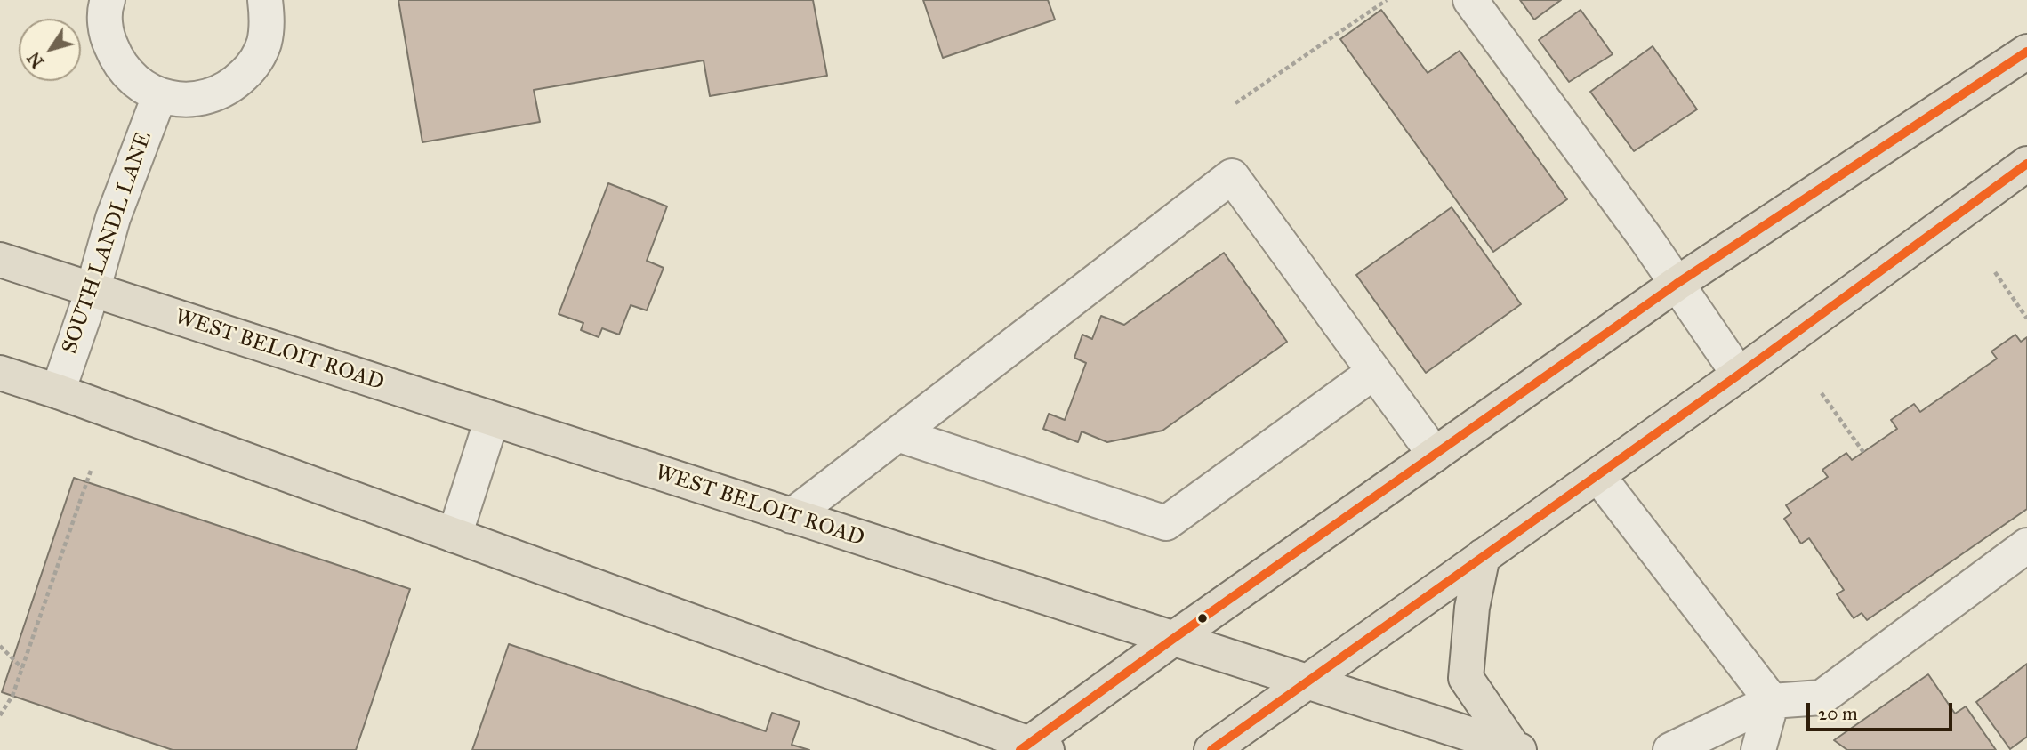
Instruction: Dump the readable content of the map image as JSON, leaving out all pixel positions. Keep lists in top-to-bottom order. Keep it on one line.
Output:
{"streets":{"main road":["WEST BELOIT ROAD"],"lane":["SOUTH LANDL LANE"]},"crossings":[["SOUTH LANDL LANE","WEST BELOIT ROAD"]],"scale_bar":"20 m","north":"bottom left"}
